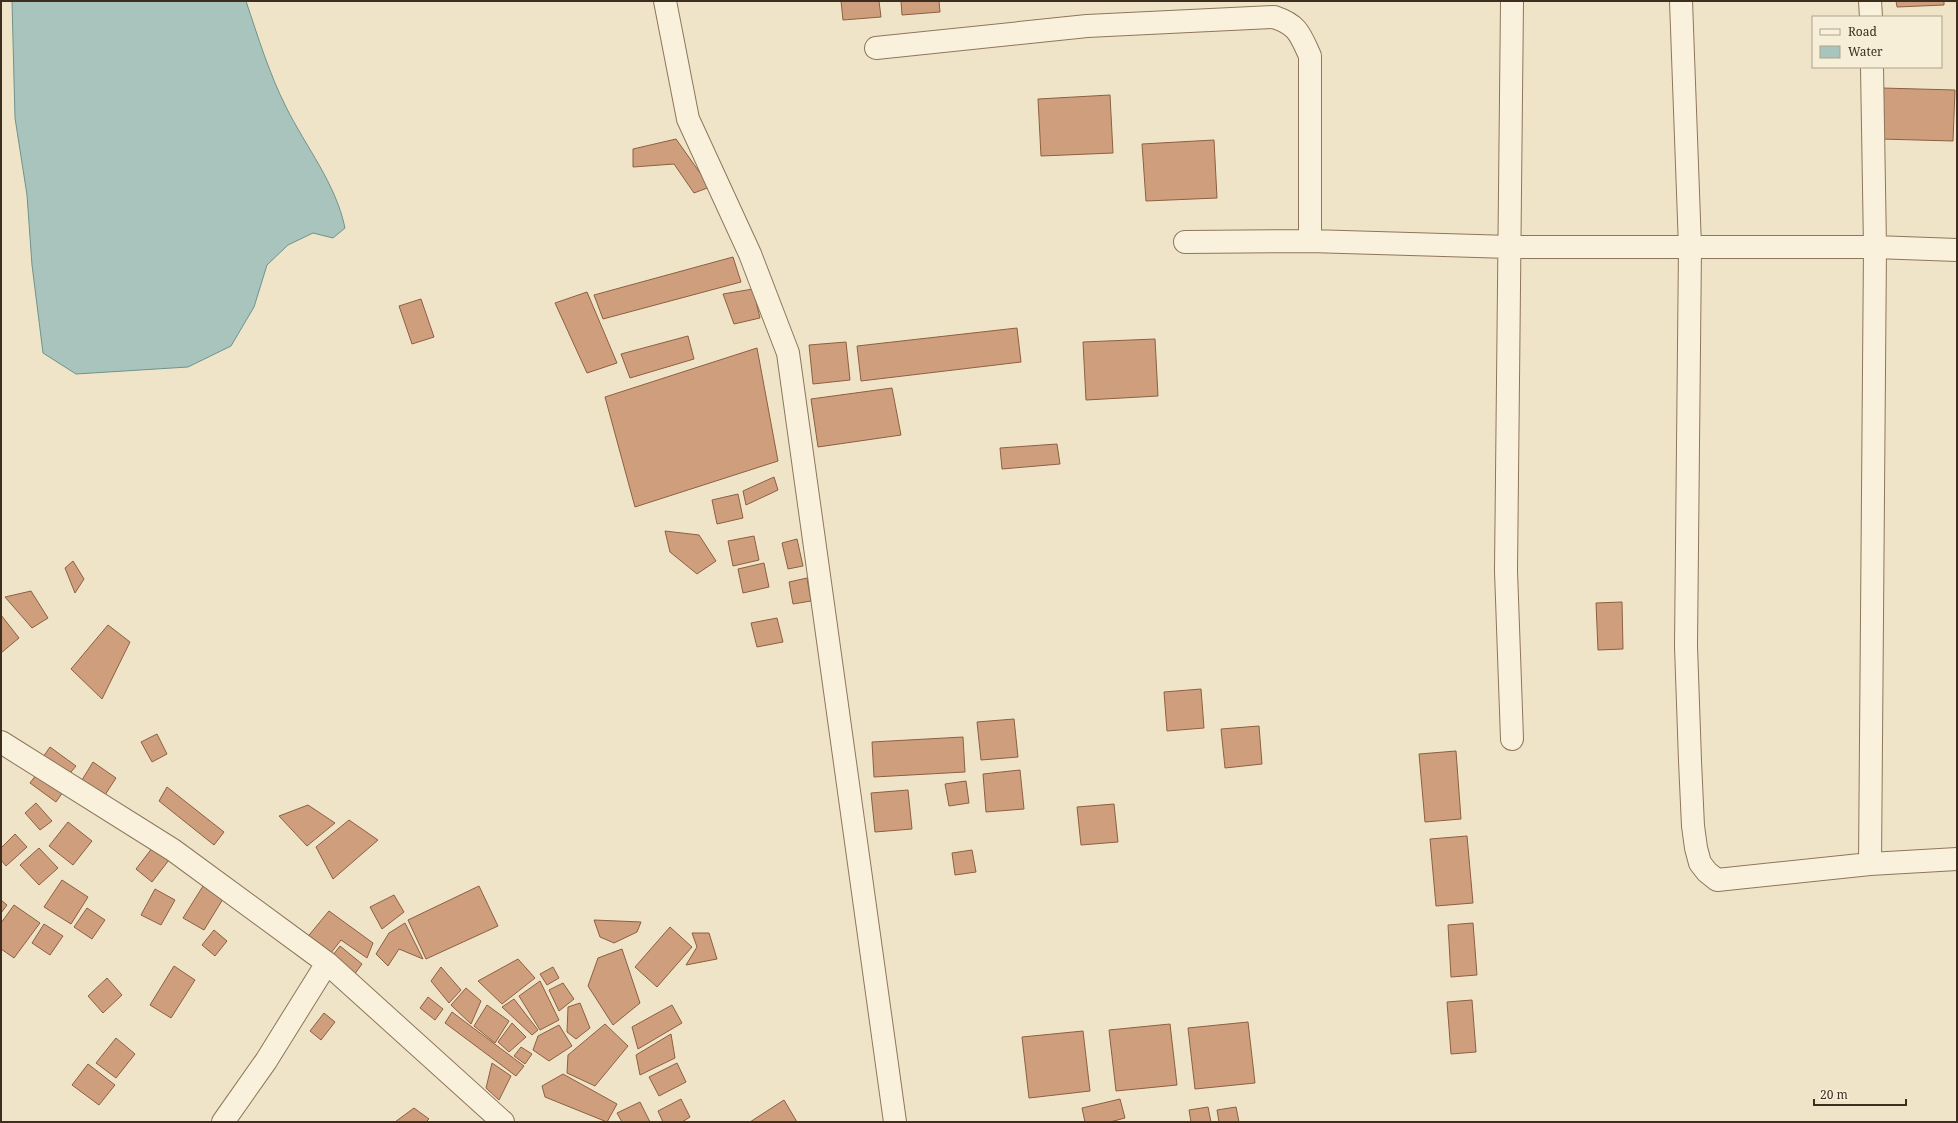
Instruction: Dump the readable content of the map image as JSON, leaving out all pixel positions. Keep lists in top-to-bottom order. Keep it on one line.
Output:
{"legend":["Road","Water"],"scale_bar":"20 m"}
